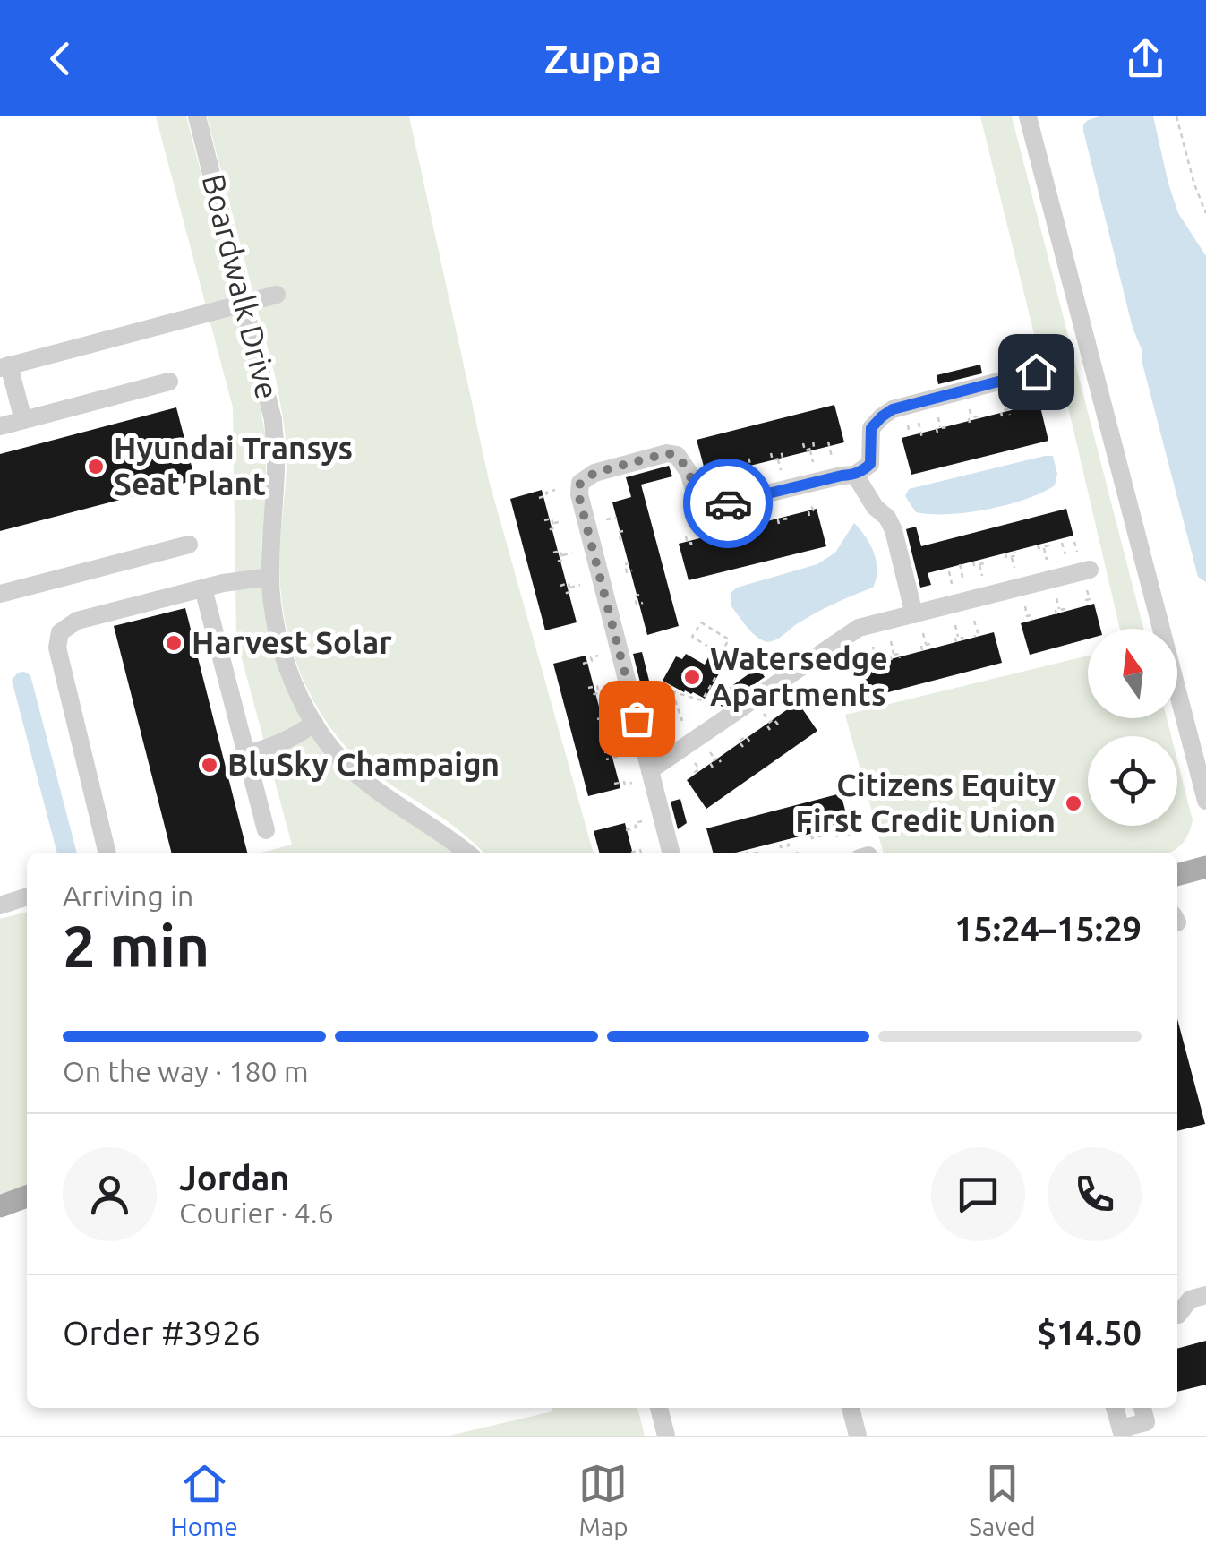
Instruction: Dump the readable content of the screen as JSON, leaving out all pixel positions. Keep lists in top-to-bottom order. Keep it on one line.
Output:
{"streets":{"street":["Boardwalk Drive"]},"places":["Hyundai Transys Seat Plant","Harvest Solar","Watersedge Apartments","BluSky Champaign","Citizens Equity First Credit Union"],"north":"top","page":{"header":"Zuppa","heading":["2 min","Arriving in","15:24–15:29"],"panel":["Jordan","Courier · 4.6","Order #3926","$14.50"],"bar":"On the way · 180 m","tabs":["Home","Map","Saved"]}}
